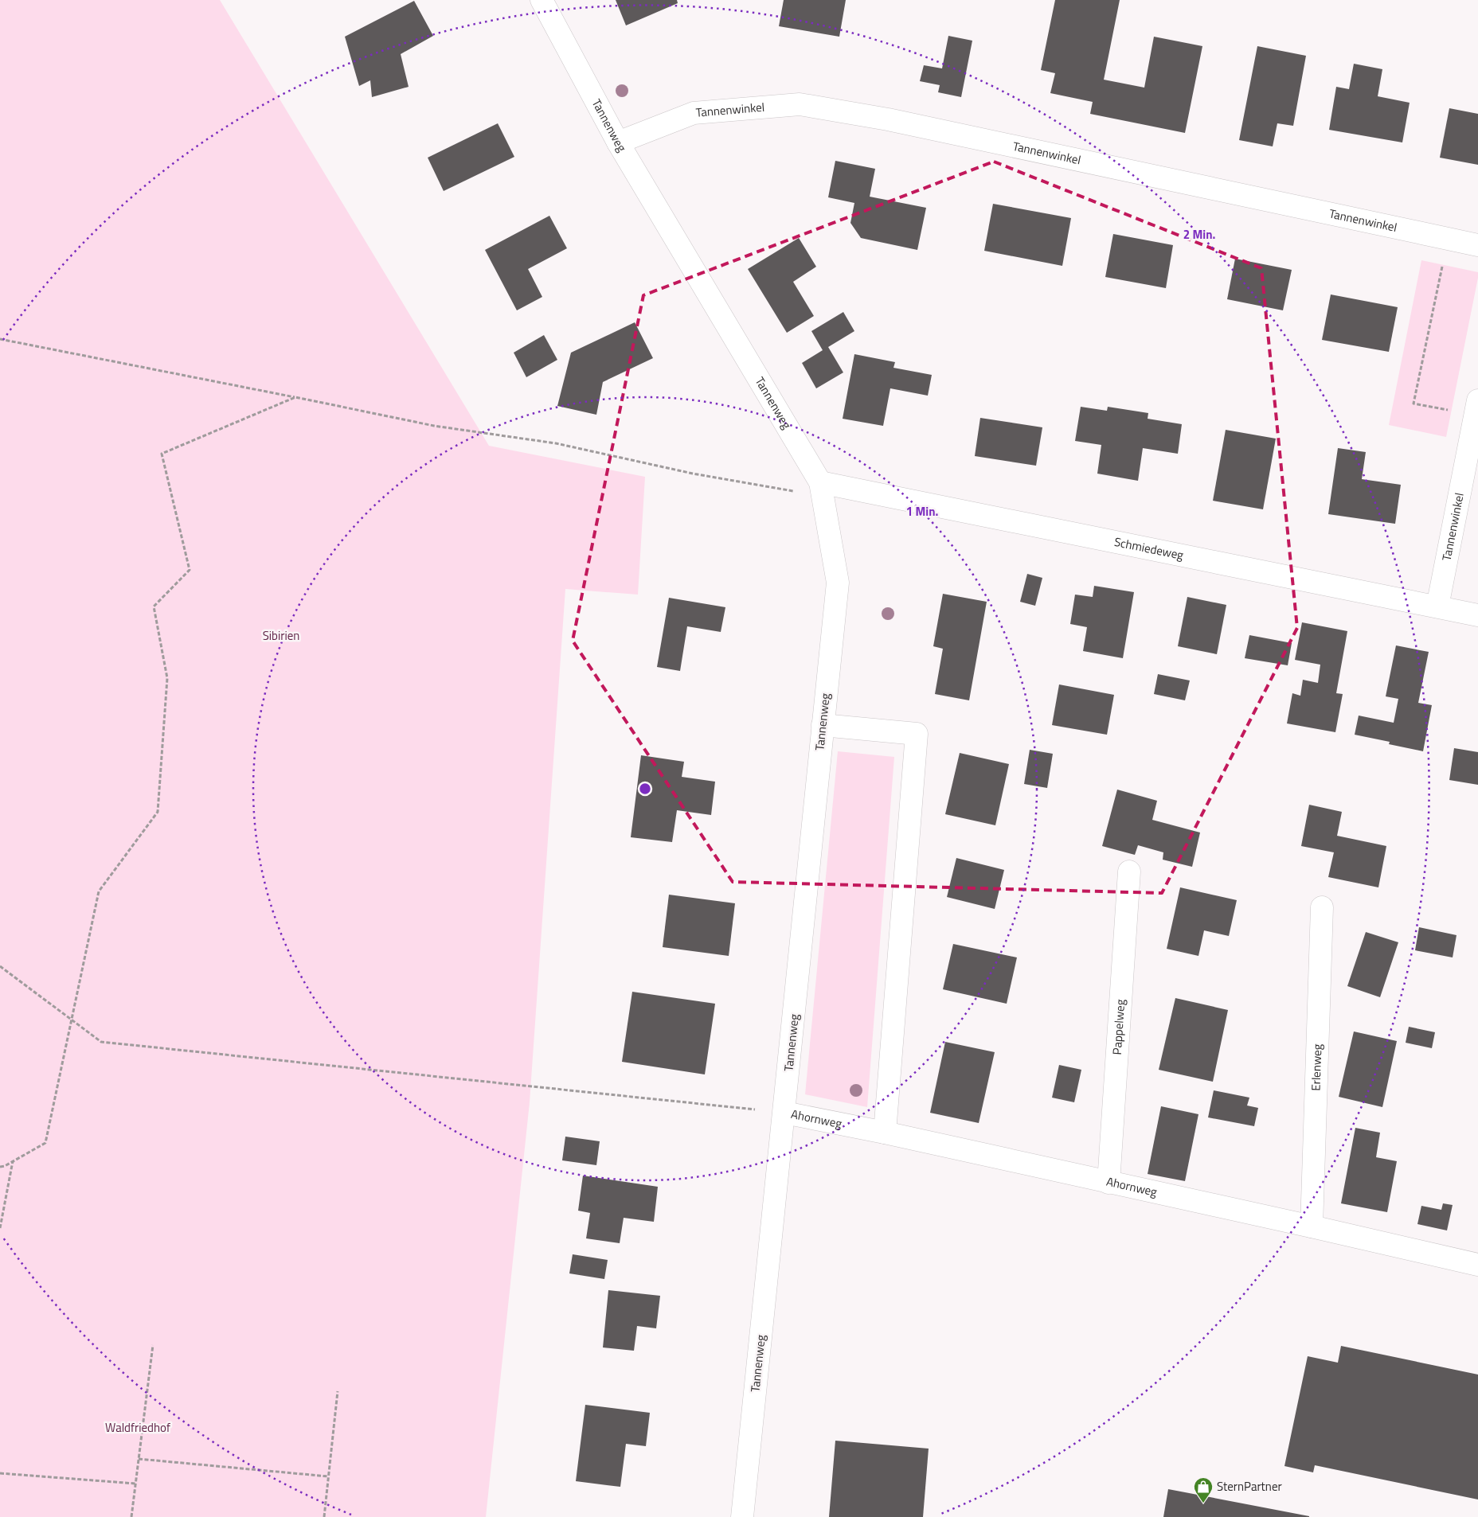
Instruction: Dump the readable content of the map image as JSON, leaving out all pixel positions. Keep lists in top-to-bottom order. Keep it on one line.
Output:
{"streets":{"street":["Tannenwinkel","Tannenweg","Schmiedeweg","Pappelweg","Erlenweg","Ahornweg"]},"crossings":[["Tannenwinkel","Tannenweg"],["Tannenwinkel","Schmiedeweg"],["Tannenweg","Schmiedeweg"],["Tannenweg","Ahornweg"],["Pappelweg","Ahornweg"],["Erlenweg","Ahornweg"]],"parks":["Sibirien","Waldfriedhof"],"places":{"shop":["SternPartner"]},"rings":["2 Min.","1 Min."]}
